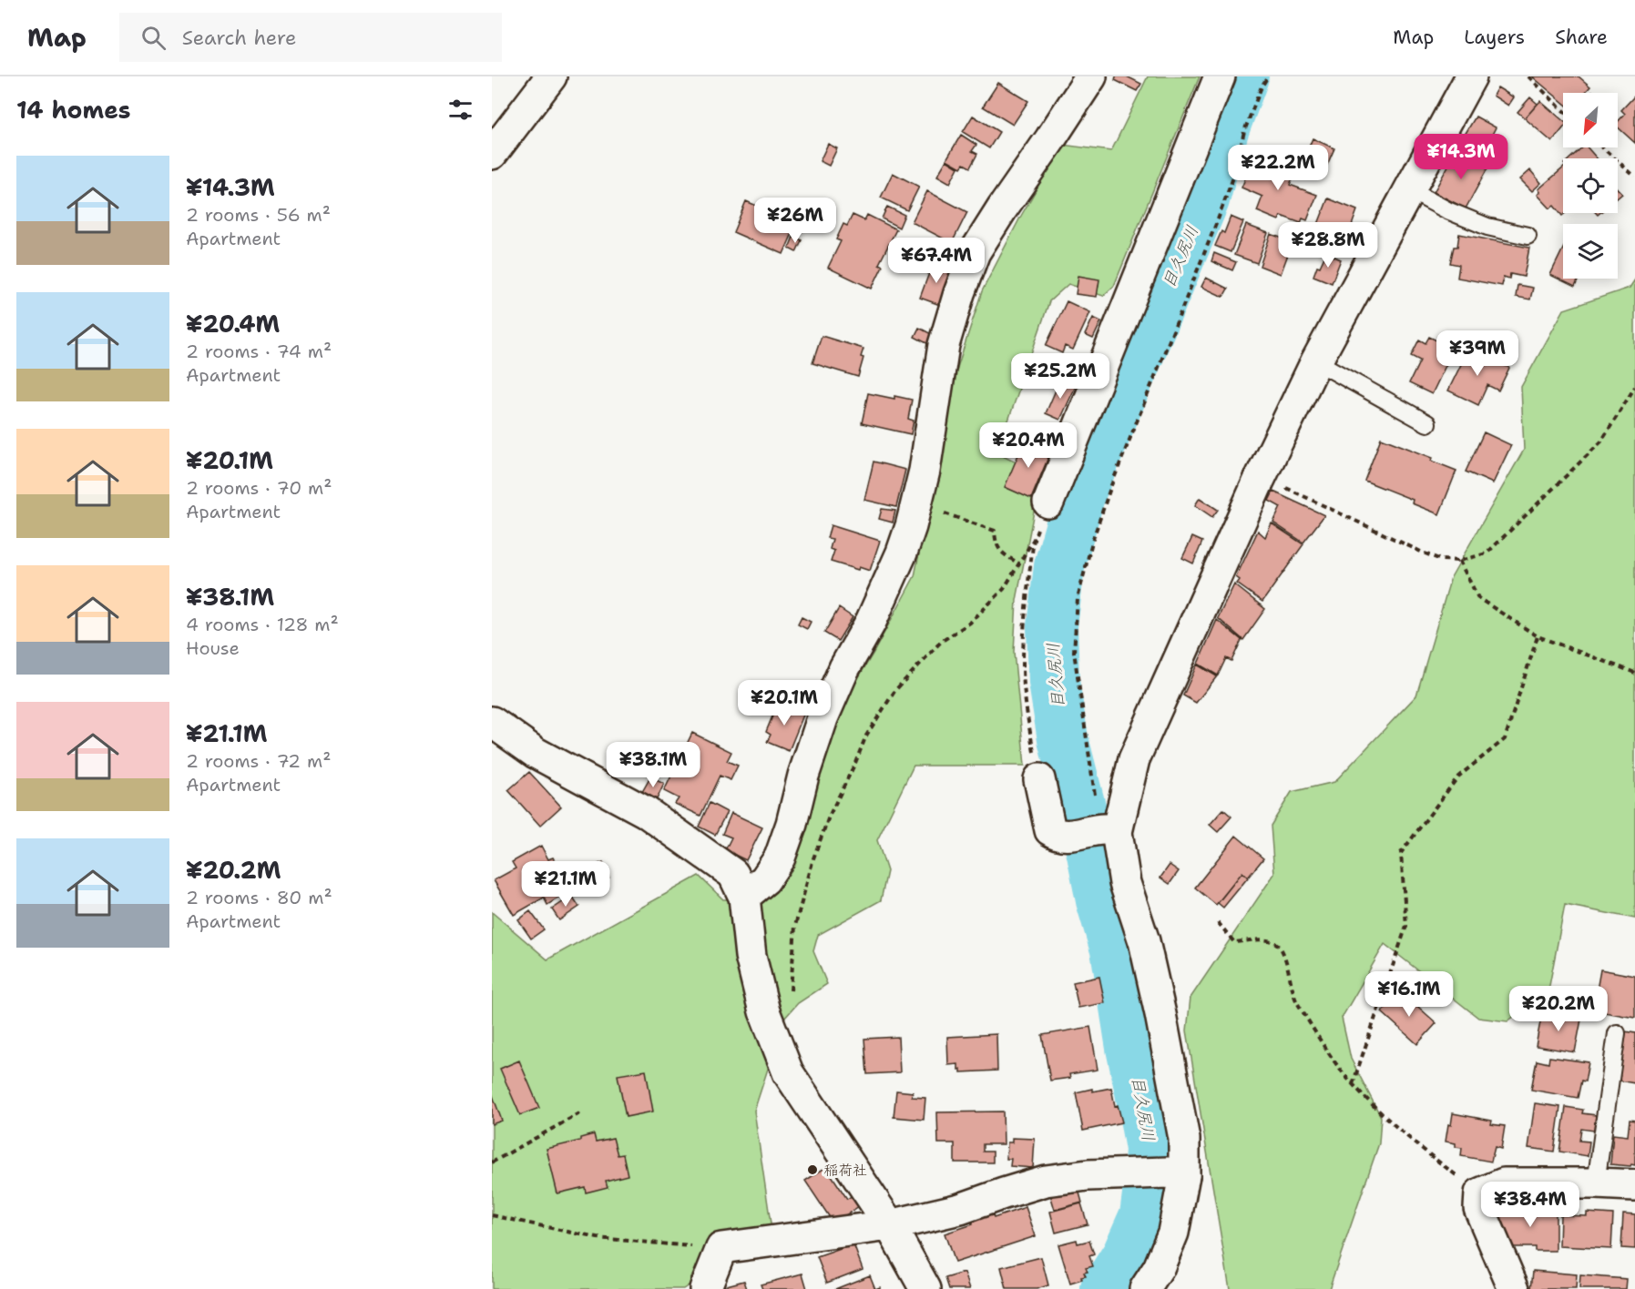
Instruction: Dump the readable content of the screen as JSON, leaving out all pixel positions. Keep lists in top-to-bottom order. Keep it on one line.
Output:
{"water":["目久尻川"],"places":["稲荷社"],"north":"bottom left","page":{"header":"Map","search":"Search here","nav":["Map","Layers","Share"],"heading":"14 homes","price":["¥14.3M","¥22.2M","¥26M","¥28.8M","¥67.4M","¥39M","¥25.2M","¥20.4M","¥20.1M","¥38.1M","¥21.1M","¥16.1M","¥20.2M","¥38.4M"],"list":[{"name":"¥14.3M","note":"2 rooms · 56 m² · Apartment"},{"name":"¥20.4M","note":"2 rooms · 74 m² · Apartment"},{"name":"¥20.1M","note":"2 rooms · 70 m² · Apartment"},{"name":"¥38.1M","note":"4 rooms · 128 m² · House"},{"name":"¥21.1M","note":"2 rooms · 72 m² · Apartment"},{"name":"¥20.2M","note":"2 rooms · 80 m² · Apartment"}]}}
